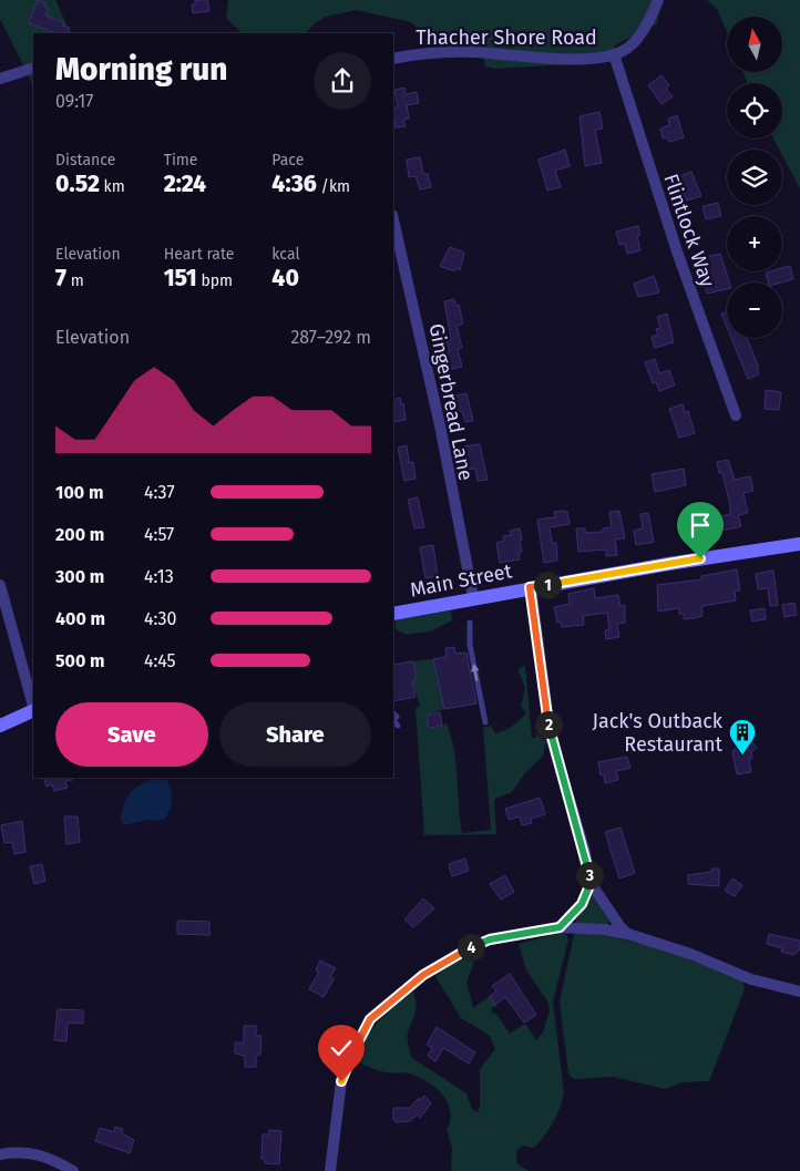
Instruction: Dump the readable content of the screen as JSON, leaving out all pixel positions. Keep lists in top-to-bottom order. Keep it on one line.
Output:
{"streets":{"main road":["Main Street"],"street":["Thacher Shore Road","Flintlock Way","Gingerbread Lane"]},"crossings":[["Thacher Shore Road","Flintlock Way"],["Gingerbread Lane","Main Street"]],"places":{"building":["Jack's Outback Restaurant"]},"north":"top","page":{"map_buttons":["+","−"],"heading":["Morning run","09:17"],"stats":[["Distance","0.52 km"],["Time","2:24"],["Pace","4:36 /km"],["Elevation","7 m"],["Heart rate","151 bpm"],["kcal","40"]],"chart":["Elevation","287–292 m"],"list":[{"name":"100 m","note":"4:37"},{"name":"200 m","note":"4:57"},{"name":"300 m","note":"4:13"},{"name":"400 m","note":"4:30"},{"name":"500 m","note":"4:45"}],"pins":["1","2","3","4"],"buttons":["Save","Share"]}}
